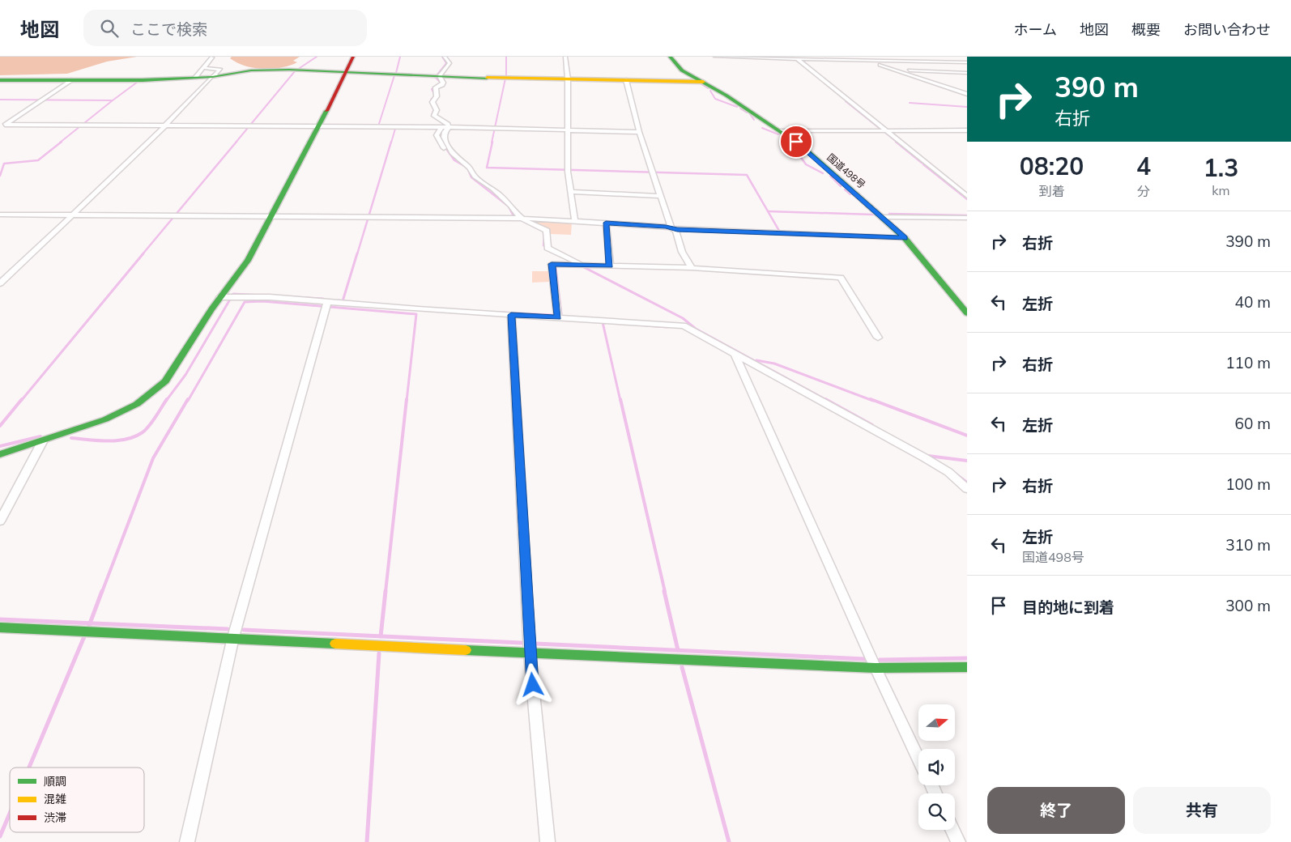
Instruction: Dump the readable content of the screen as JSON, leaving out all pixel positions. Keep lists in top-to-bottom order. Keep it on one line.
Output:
{"streets":{"main road":["国道498号"]},"legend":["順調","混雑","渋滞"],"north":"right","page":{"header":"地図","search":"ここで検索","nav":["ホーム","地図","概要","お問い合わせ"],"turn":["390 m","右折"],"eta":["08:20","到着","4","分","1.3","km"],"list":[{"name":"右折","value":"390 m"},{"name":"左折","value":"40 m"},{"name":"右折","value":"110 m"},{"name":"左折","value":"60 m"},{"name":"右折","value":"100 m"},{"name":"左折","note":"国道498号","value":"310 m"},{"name":"目的地に到着","value":"300 m"}],"buttons":["終了","共有"]}}
